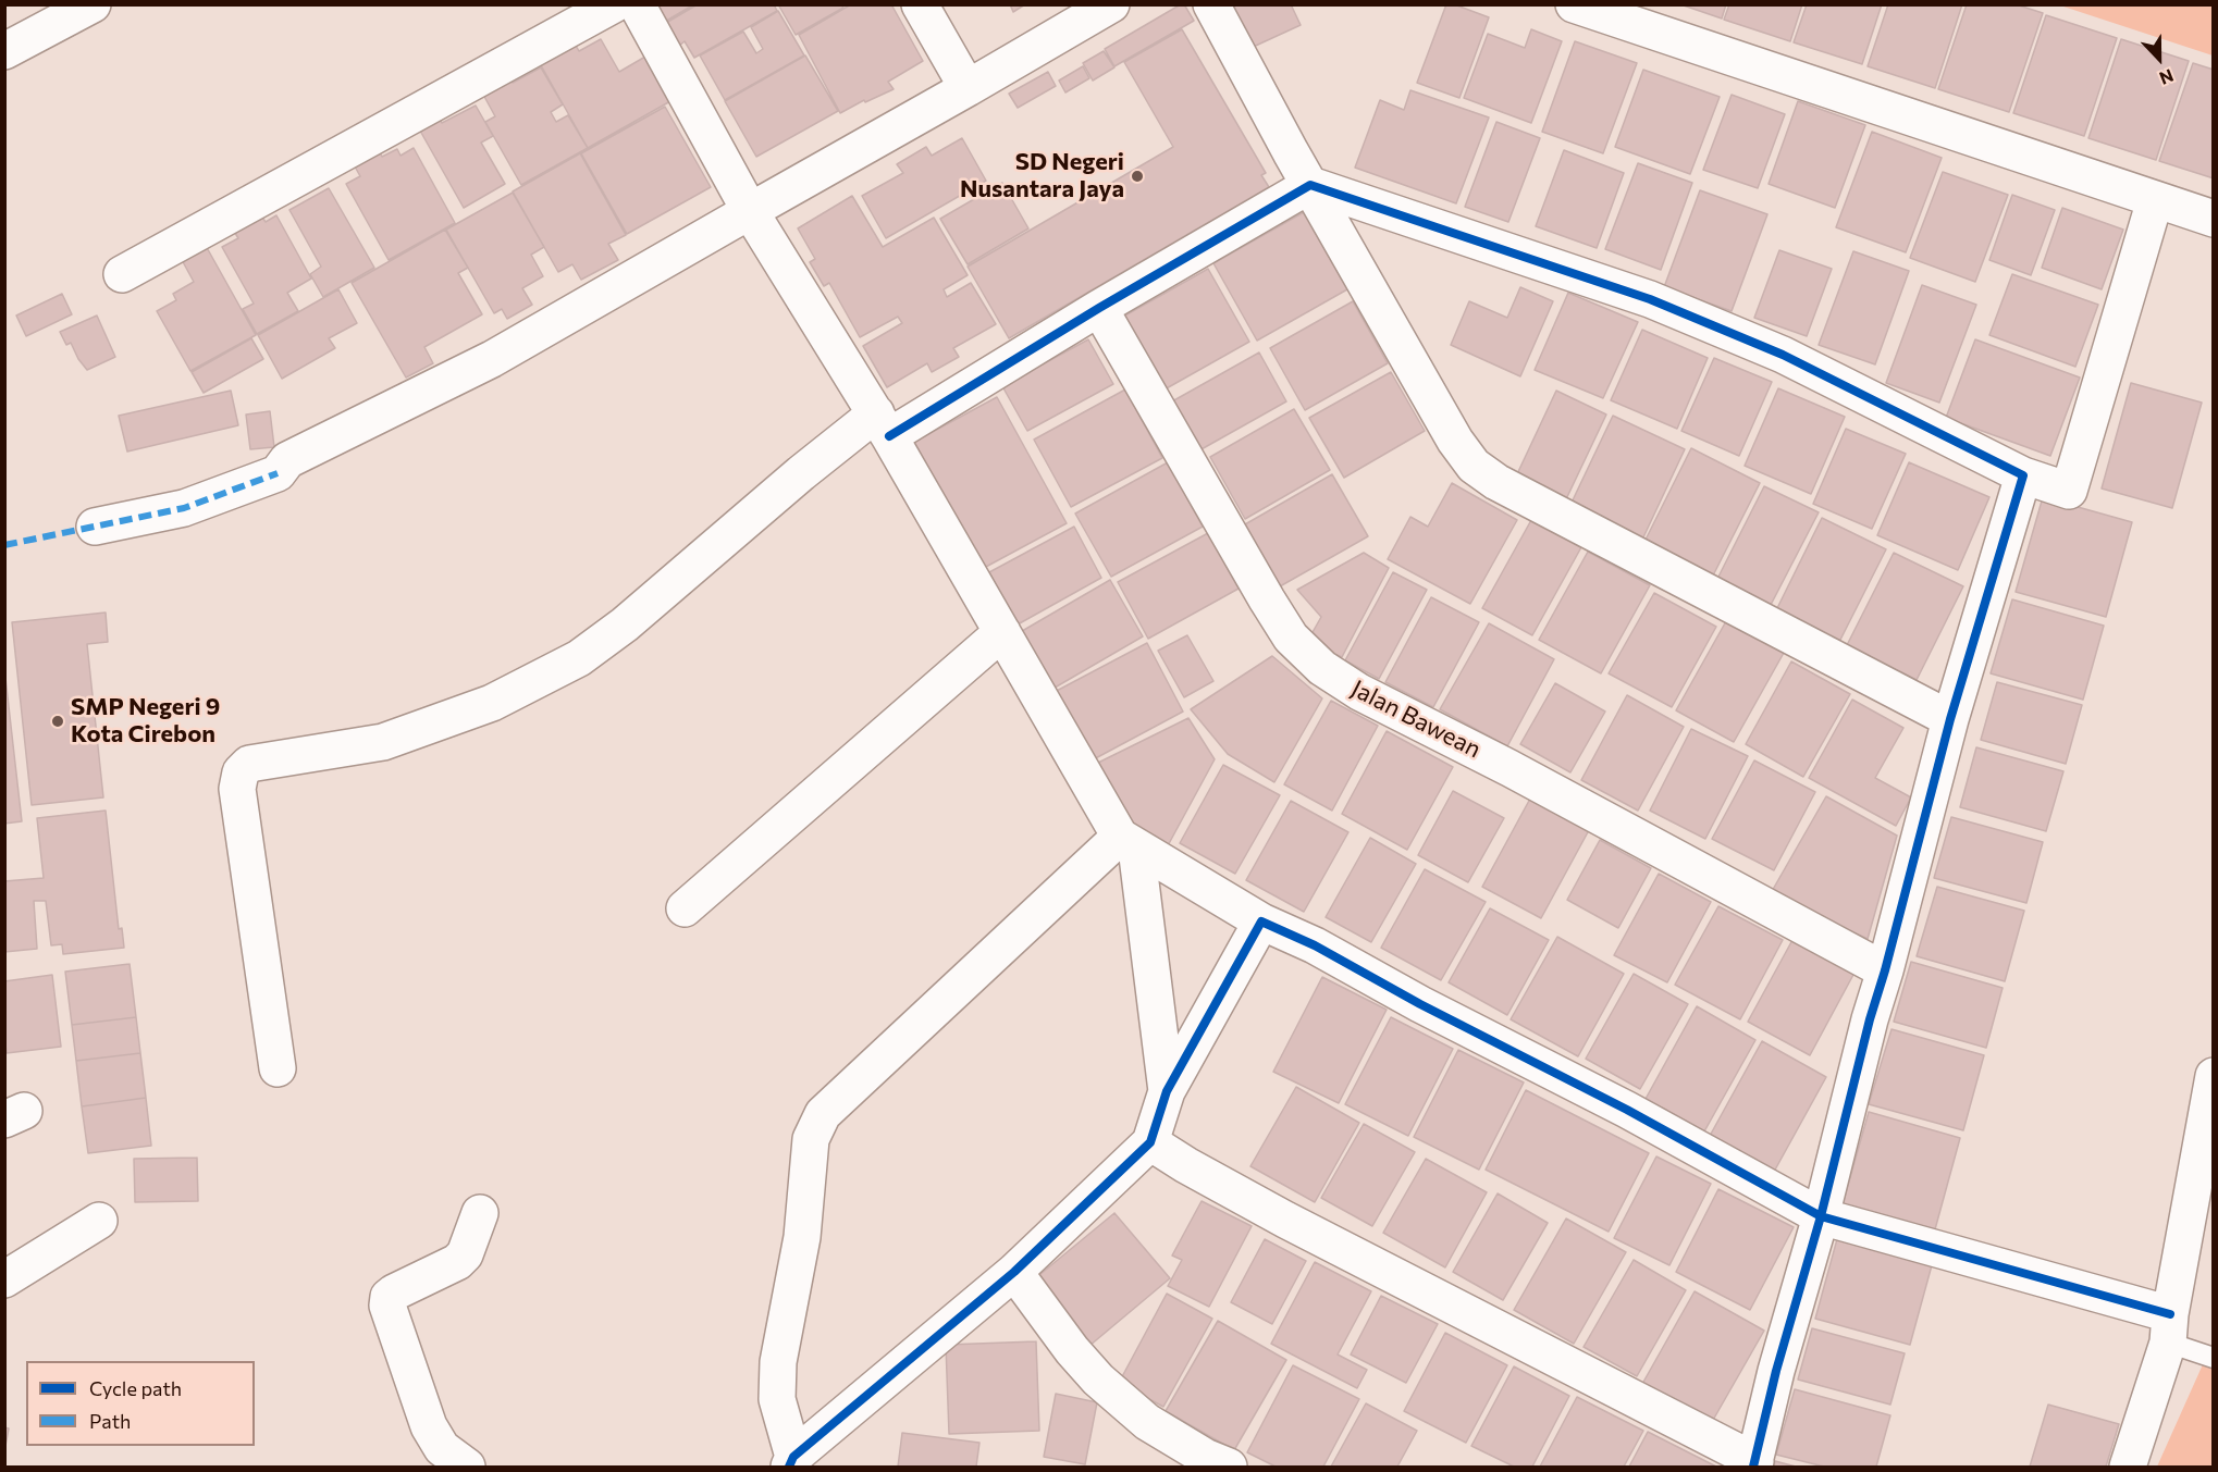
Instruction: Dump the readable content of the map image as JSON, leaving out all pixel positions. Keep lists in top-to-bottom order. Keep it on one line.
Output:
{"streets":{"street":["Jalan Bawean"]},"places":["SD Negeri Nusantara Jaya","SMP Negeri 9 Kota Cirebon"],"legend":["Cycle path","Path"],"north":"bottom"}
